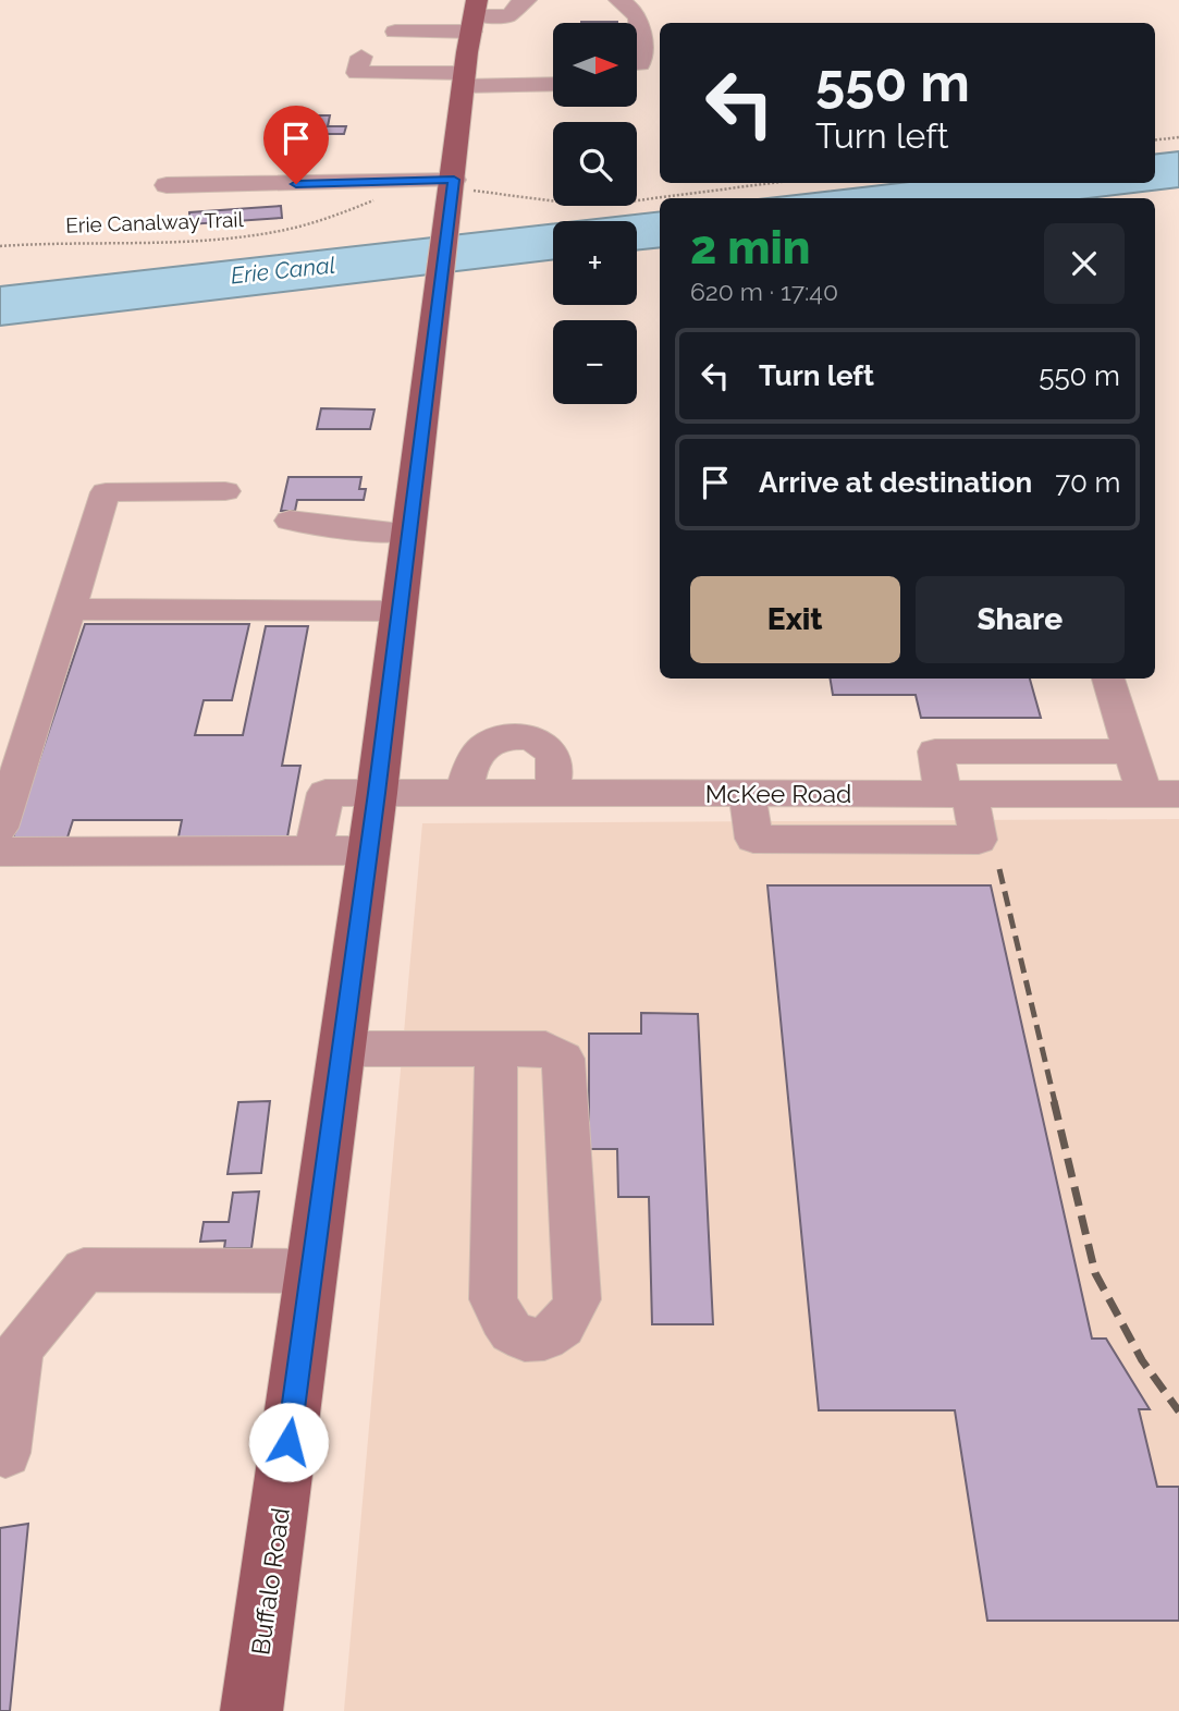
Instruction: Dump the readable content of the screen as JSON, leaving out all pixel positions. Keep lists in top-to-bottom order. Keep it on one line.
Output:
{"streets":{"main road":["Buffalo Road"],"street":["McKee Road"],"path":["Erie Canalway Trail"]},"crossings":[["McKee Road","Buffalo Road"]],"water":["Erie Canal"],"north":"right","page":{"map_buttons":["+","−"],"turn":["550 m","Turn left"],"heading":["2 min","620 m · 17:40"],"list":[{"name":"Turn left","value":"550 m"},{"name":"Arrive at destination","value":"70 m"}],"buttons":["Exit","Share"]}}
